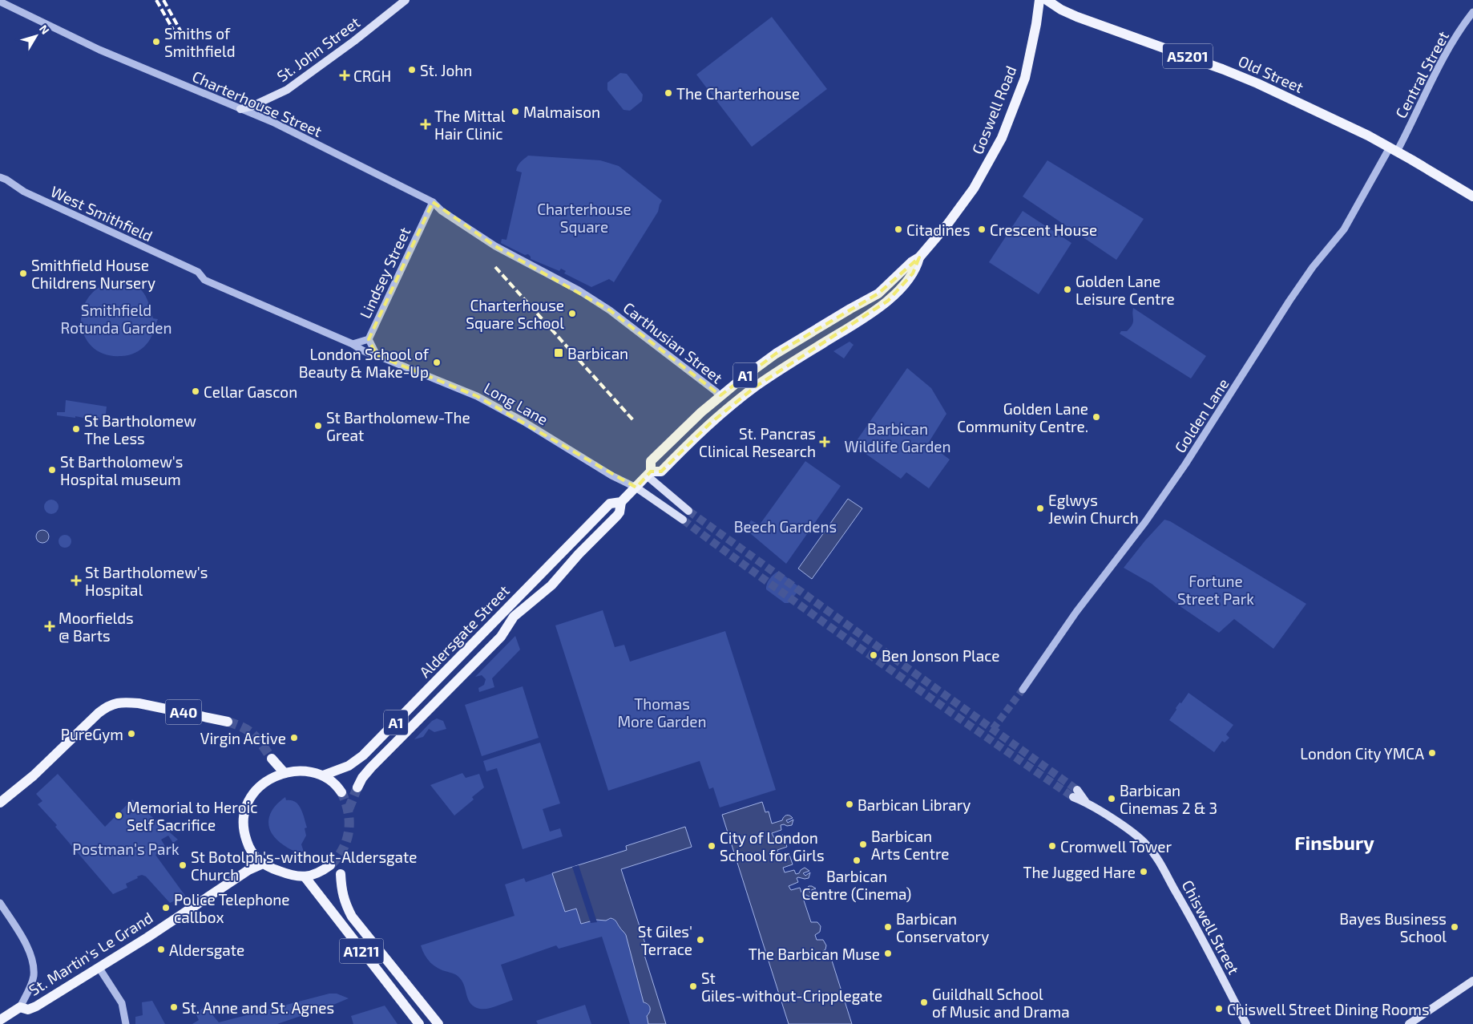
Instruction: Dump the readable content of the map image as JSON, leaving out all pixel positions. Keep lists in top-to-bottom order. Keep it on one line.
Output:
{"streets":{"main road":["St. John Street","A5201","Old Street","Goswell Road","A1","Aldersgate Street","A40","Chiswell Street","A1211","St. Martin's Le Grand"],"street":["Central Street","Charterhouse Street","West Smithfield","Lindsey Street","Carthusian Street","Long Lane","Golden Lane"]},"crossings":[["St. John Street","Charterhouse Street"],["Old Street","Central Street"],["Old Street","Golden Lane"],["Central Street","Golden Lane"],["Charterhouse Street","Lindsey Street"],["Charterhouse Street","Carthusian Street"],["Goswell Road","Aldersgate Street"],["West Smithfield","Long Lane"],["Lindsey Street","Long Lane"],["Carthusian Street","Aldersgate Street"],["Long Lane","Aldersgate Street"]],"districts":["Finsbury"],"parks":["Charterhouse Square","Smithfield Rotunda Garden","Barbican Wildlife Garden","Beech Gardens","Fortune Street Park","Thomas More Garden","Postman's Park"],"places":{"other":["Smiths of Smithfield","St. John","The Charterhouse","Malmaison","Citadines","Crescent House","Smithfield House Childrens Nursery","Golden Lane Leisure Centre","Charterhouse Square School","London School of Beauty & Make-Up","Cellar Gascon","Golden Lane Community Centre.","St Bartholomew-The Great","St Bartholomew The Less","St Bartholomew's Hospital museum","Eglwys Jewin Church","Ben Jonson Place","PureGym","Virgin Active","London City YMCA","Barbican Cinemas 2 & 3","Barbican Library","Memorial to Heroic Self Sacrifice","Barbican Arts Centre","City of London School for Girls","Cromwell Tower","Barbican Centre (Cinema)","St Botolph's-without-Aldersgate Church","The Jugged Hare","Police Telephone callbox","Barbican Conservatory","Bayes Business School","St Giles' Terrace","Aldersgate","The Barbican Muse","St Giles-without-Cripplegate","Guildhall School of Music and Drama","St. Anne and St. Agnes","Chiswell Street Dining Rooms"],"health":["CRGH","The Mittal Hair Clinic","St. Pancras Clinical Research","St Bartholomew's Hospital","Moorfields @ Barts"],"transit":["Barbican"]},"north":"top right"}
